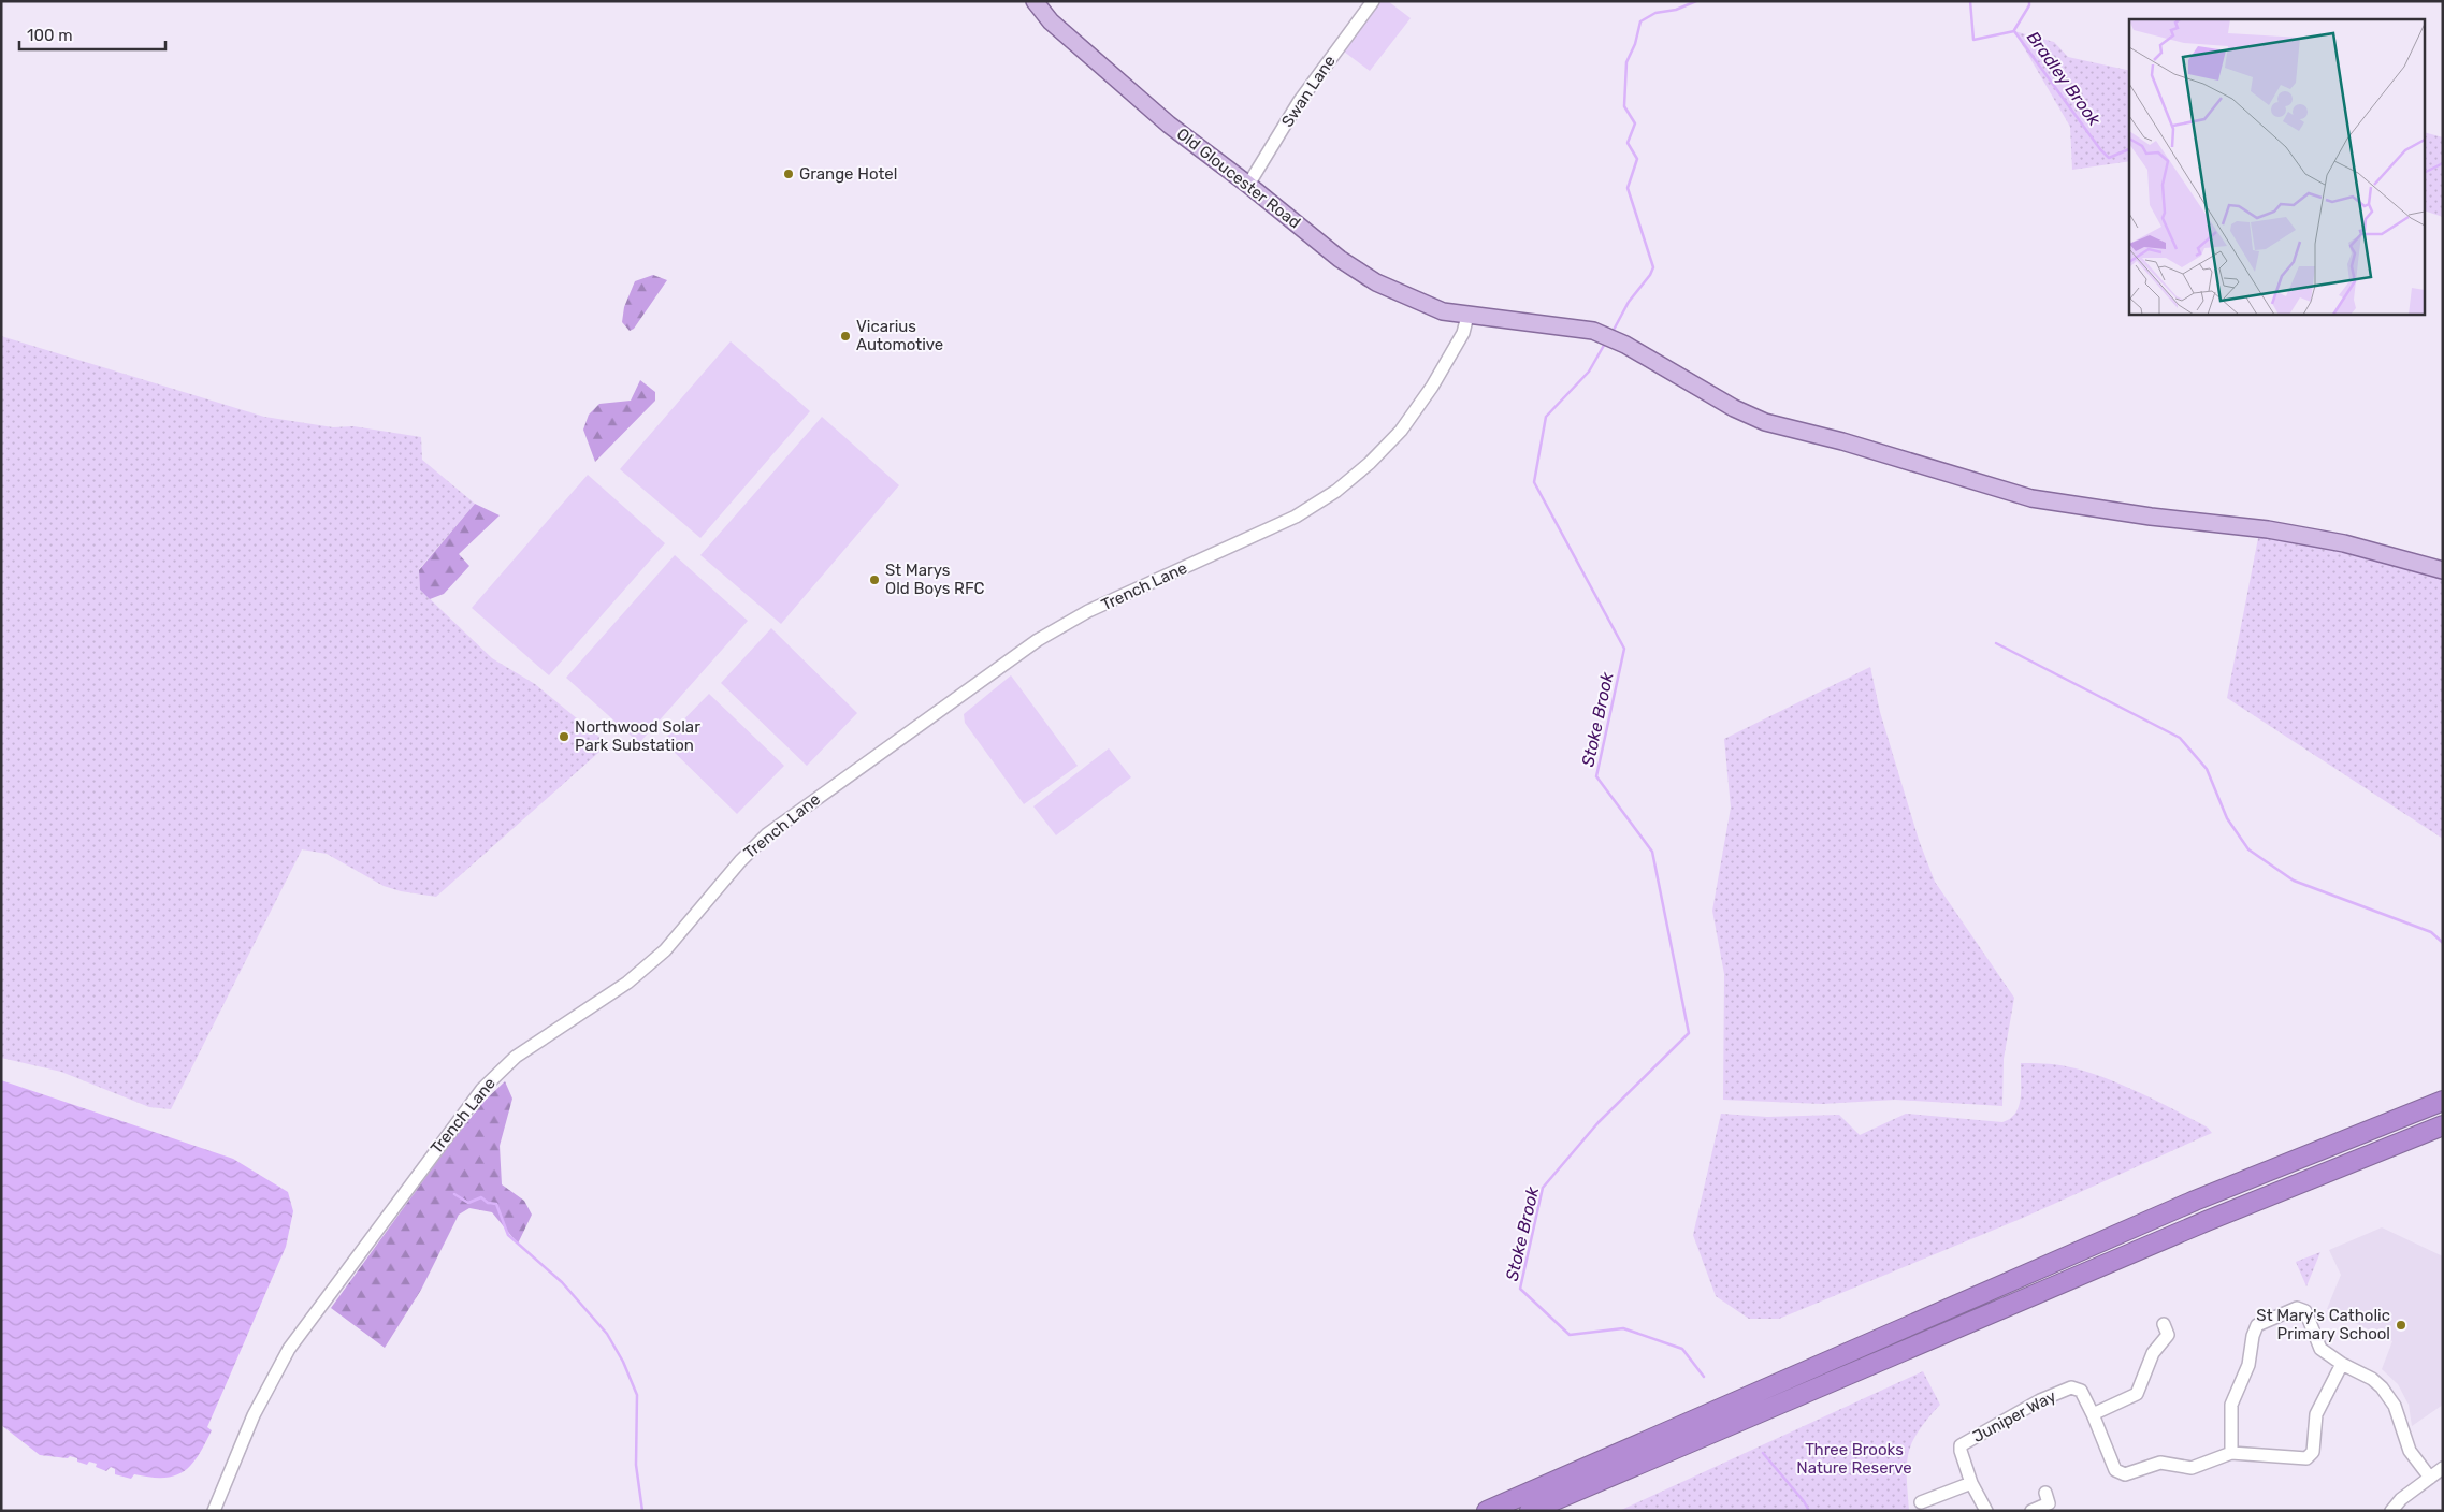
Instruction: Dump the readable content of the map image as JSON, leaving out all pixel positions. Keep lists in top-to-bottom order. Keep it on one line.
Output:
{"streets":{"main road":["Old Gloucester Road"],"street":["Swan Lane","Trench Lane","Juniper Way"]},"crossings":[["Swan Lane","Old Gloucester Road"],["Old Gloucester Road","Trench Lane"]],"water":["Bradley Brook","Stoke Brook"],"parks":["Three Brooks Nature Reserve"],"places":["Grange Hotel","Vicarius Automotive","St Marys Old Boys RFC","Northwood Solar Park Substation","St Mary's Catholic Primary School"],"scale_bar":"100 m"}
